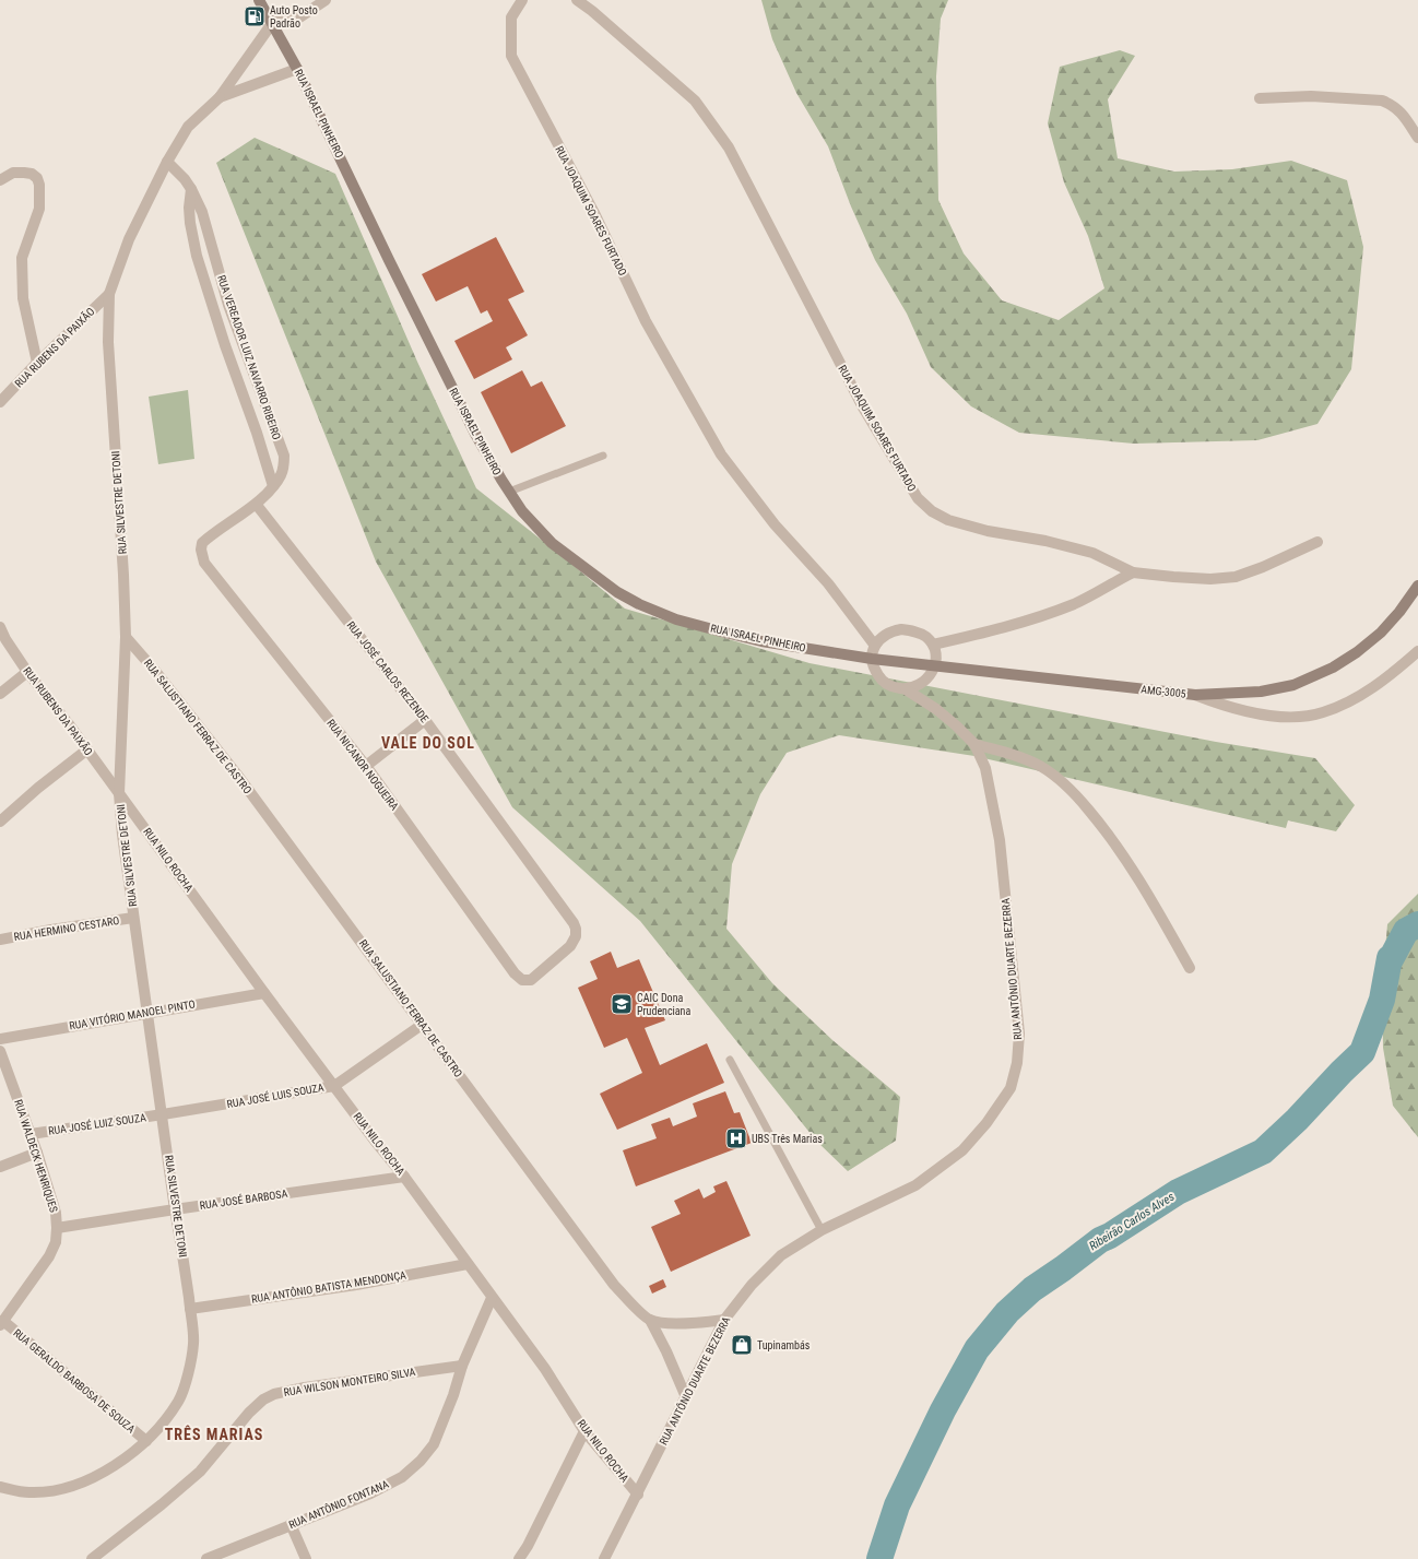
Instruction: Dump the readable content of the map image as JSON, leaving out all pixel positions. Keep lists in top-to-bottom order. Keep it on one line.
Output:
{"streets":{"main road":["RUA ISRAEL PINHEIRO","AMG-3005"],"street":["RUA JOAQUIM SOARES FURTADO","RUA RUBENS DA PAIXÃO","RUA VEREADOR LUIZ NAVARRO RIBEIRO","RUA SILVESTRE DETONI","RUA JOSÉ CARLOS REZENDE","RUA SALUSTIANO FERRAZ DE CASTRO","RUA NICANOR NOGUEIRA","RUA NILO ROCHA","RUA HERMINO CESTARO","RUA ANTÔNIO DUARTE BEZERRA","RUA VITÓRIO MANOEL PINTO","RUA JOSÉ LUIS SOUZA","RUA JOSÉ LUIZ SOUZA","RUA WALDECK HENRIQUES","RUA JOSÉ BARBOSA","RUA ANTÔNIO BATISTA MENDONÇA","RUA GERALDO BARBOSA DE SOUZA","RUA WILSON MONTEIRO SILVA","RUA ANTÔNIO FONTANA"]},"crossings":[["RUA ISRAEL PINHEIRO","RUA SILVESTRE DETONI"],["RUA ISRAEL PINHEIRO","AMG-3005"],["RUA ISRAEL PINHEIRO","RUA ANTÔNIO DUARTE BEZERRA"],["RUA RUBENS DA PAIXÃO","RUA SILVESTRE DETONI"],["RUA RUBENS DA PAIXÃO","RUA NILO ROCHA"],["RUA VEREADOR LUIZ NAVARRO RIBEIRO","RUA SILVESTRE DETONI"],["RUA VEREADOR LUIZ NAVARRO RIBEIRO","RUA JOSÉ CARLOS REZENDE"],["RUA VEREADOR LUIZ NAVARRO RIBEIRO","RUA NICANOR NOGUEIRA"],["RUA SILVESTRE DETONI","RUA SALUSTIANO FERRAZ DE CASTRO"],["RUA SILVESTRE DETONI","RUA NILO ROCHA"],["RUA SILVESTRE DETONI","RUA HERMINO CESTARO"],["RUA SILVESTRE DETONI","RUA VITÓRIO MANOEL PINTO"],["RUA SILVESTRE DETONI","RUA JOSÉ LUIS SOUZA"],["RUA SILVESTRE DETONI","RUA JOSÉ LUIZ SOUZA"],["RUA SILVESTRE DETONI","RUA JOSÉ BARBOSA"],["RUA SILVESTRE DETONI","RUA ANTÔNIO BATISTA MENDONÇA"],["RUA SILVESTRE DETONI","RUA GERALDO BARBOSA DE SOUZA"],["RUA JOSÉ CARLOS REZENDE","RUA NICANOR NOGUEIRA"],["AMG-3005","RUA ANTÔNIO DUARTE BEZERRA"],["RUA SALUSTIANO FERRAZ DE CASTRO","RUA JOSÉ LUIS SOUZA"],["RUA NILO ROCHA","RUA ANTÔNIO DUARTE BEZERRA"],["RUA NILO ROCHA","RUA VITÓRIO MANOEL PINTO"],["RUA NILO ROCHA","RUA JOSÉ LUIS SOUZA"],["RUA NILO ROCHA","RUA JOSÉ BARBOSA"],["RUA NILO ROCHA","RUA ANTÔNIO BATISTA MENDONÇA"],["RUA NILO ROCHA","RUA ANTÔNIO FONTANA"],["RUA JOSÉ LUIS SOUZA","RUA JOSÉ LUIZ SOUZA"],["RUA JOSÉ LUIZ SOUZA","RUA WALDECK HENRIQUES"],["RUA WALDECK HENRIQUES","RUA JOSÉ BARBOSA"],["RUA WALDECK HENRIQUES","RUA GERALDO BARBOSA DE SOUZA"],["RUA WILSON MONTEIRO SILVA","RUA ANTÔNIO FONTANA"]],"districts":["VALE DO SOL","TRÊS MARIAS"],"water":["Ribeirão Carlos Alves"],"places":{"fuel station":["Auto Posto Padrão"],"school or university":["CAIC Dona Prudenciana"],"hospital":["UBS Três Marias"],"shop":["Tupinambás"]}}
